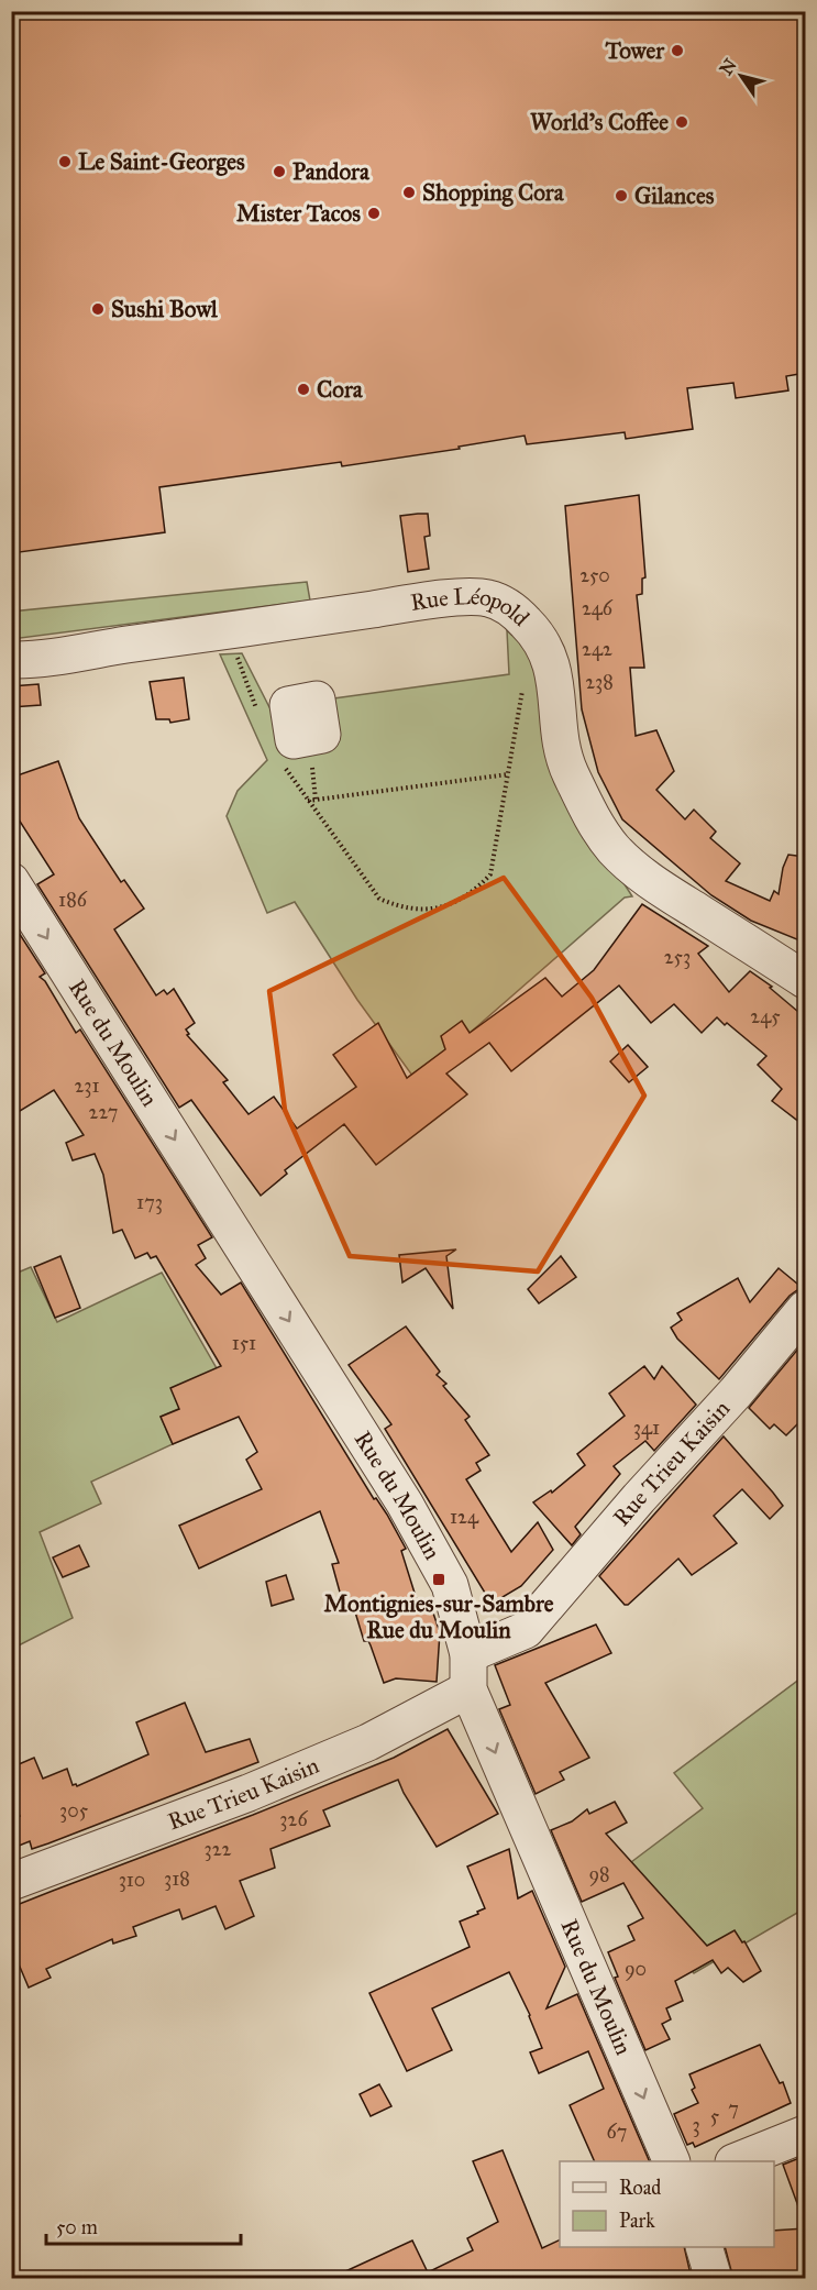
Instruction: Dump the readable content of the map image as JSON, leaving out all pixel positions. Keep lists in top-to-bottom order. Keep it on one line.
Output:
{"streets":{"street":["Rue Léopold","Rue du Moulin","Rue Trieu Kaisin"]},"crossings":[["Rue du Moulin","Rue Trieu Kaisin"]],"one_way":["Rue du Moulin"],"places":{"other":["Tower","World's Coffee","Le Saint-Georges","Pandora","Shopping Cora","Gilances","Mister Tacos","Sushi Bowl","Cora"],"transit":["Montignies-sur-Sambre Rue du Moulin"]},"house_numbers":["250","246","242","238","186","253","245","231","227","173","151","341","124","305","326","322","98","318","310","90","7","5","3","67"],"legend":["Road","Park"],"scale_bar":"50 m","north":"top left"}
